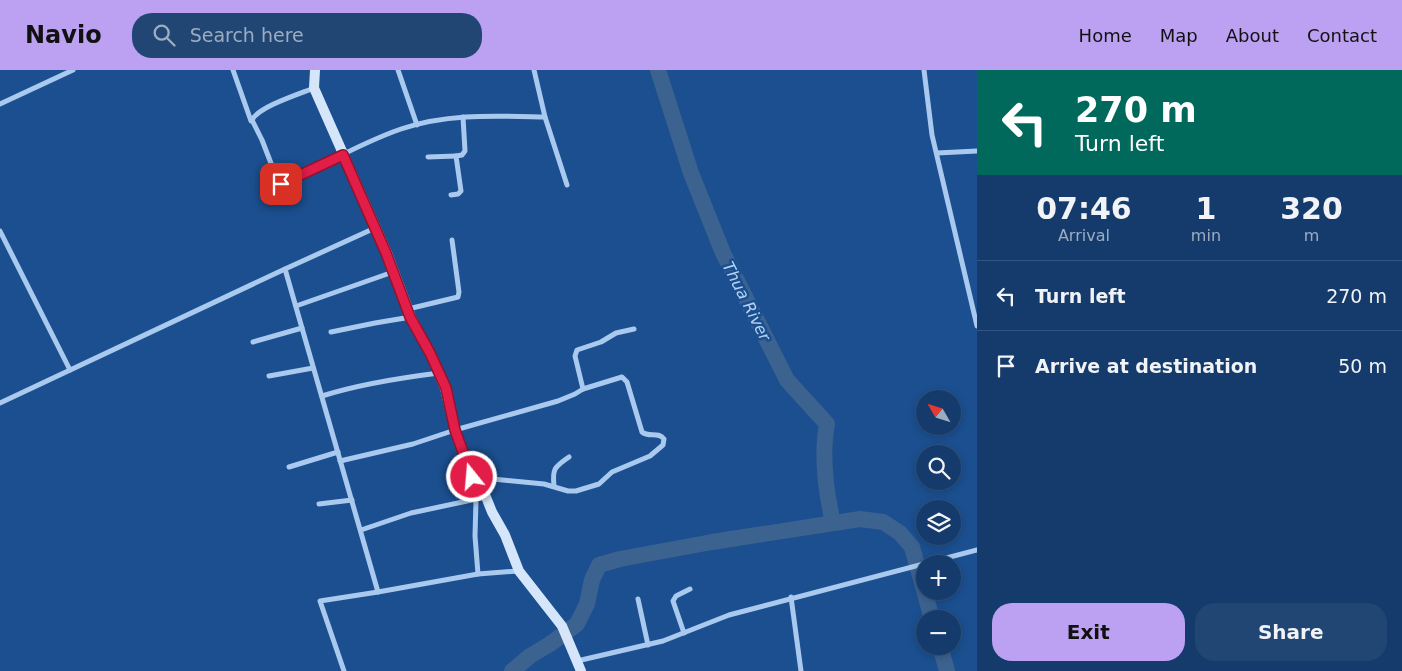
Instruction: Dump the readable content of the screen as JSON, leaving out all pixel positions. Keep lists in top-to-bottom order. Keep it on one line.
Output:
{"water":["Thua River"],"north":"top left","page":{"header":"Navio","search":"Search here","nav":["Home","Map","About","Contact"],"turn":["270 m","Turn left"],"eta":["07:46","Arrival","1","min","320","m"],"list":[{"name":"Turn left","value":"270 m"},{"name":"Arrive at destination","value":"50 m"}],"map_buttons":["+","−"],"buttons":["Exit","Share"]}}
